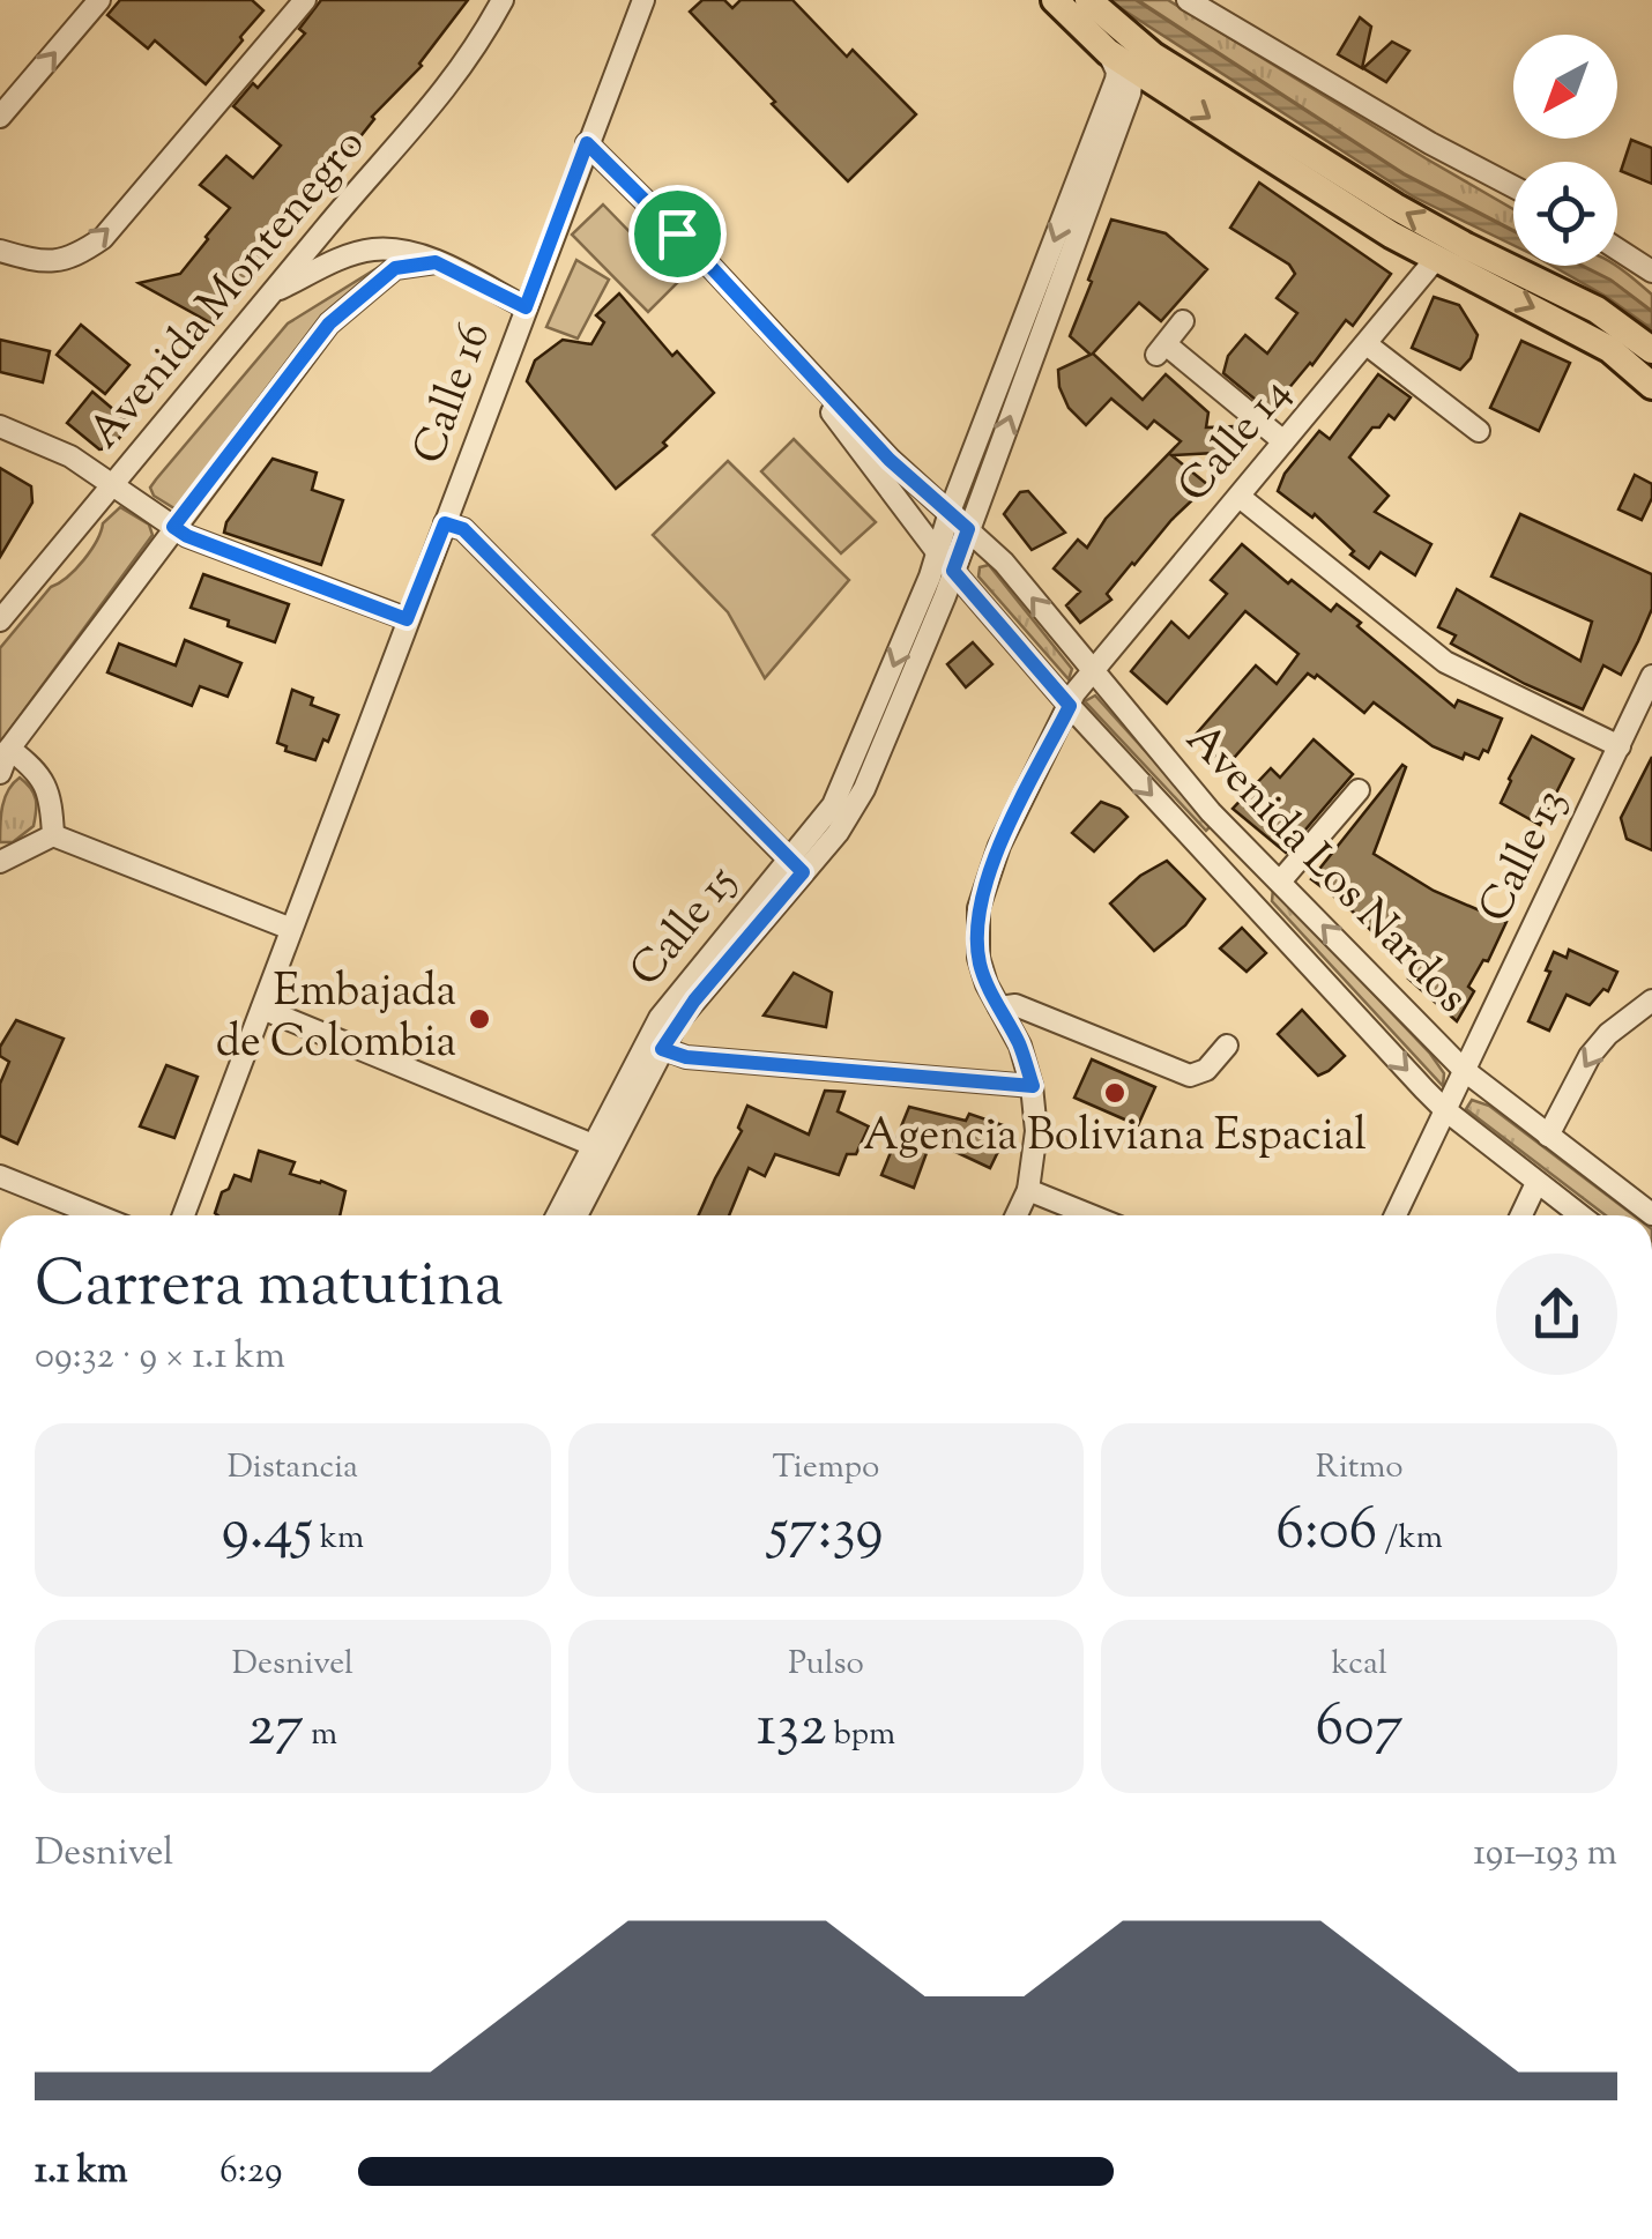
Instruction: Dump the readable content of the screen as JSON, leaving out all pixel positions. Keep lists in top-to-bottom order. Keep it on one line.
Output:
{"streets":{"street":["Avenida Montenegro","Calle 16","Calle 14","Calle 13","Avenida Los Nardos","Calle 15"]},"crossings":[["Calle 14","Avenida Los Nardos"],["Calle 13","Avenida Los Nardos"],["Avenida Los Nardos","Calle 15"]],"places":["Embajada de Colombia","Agencia Boliviana Espacial"],"north":"bottom left","page":{"heading":["Carrera matutina","09:32 · 9 × 1.1 km"],"stats":[["Distancia","9.45 km"],["Tiempo","57:39"],["Ritmo","6:06 /km"],["Desnivel","27 m"],["Pulso","132 bpm"],["kcal","607"]],"chart":["Desnivel","191–193 m"],"list":[{"name":"1.1 km","note":"6:29"}]}}
